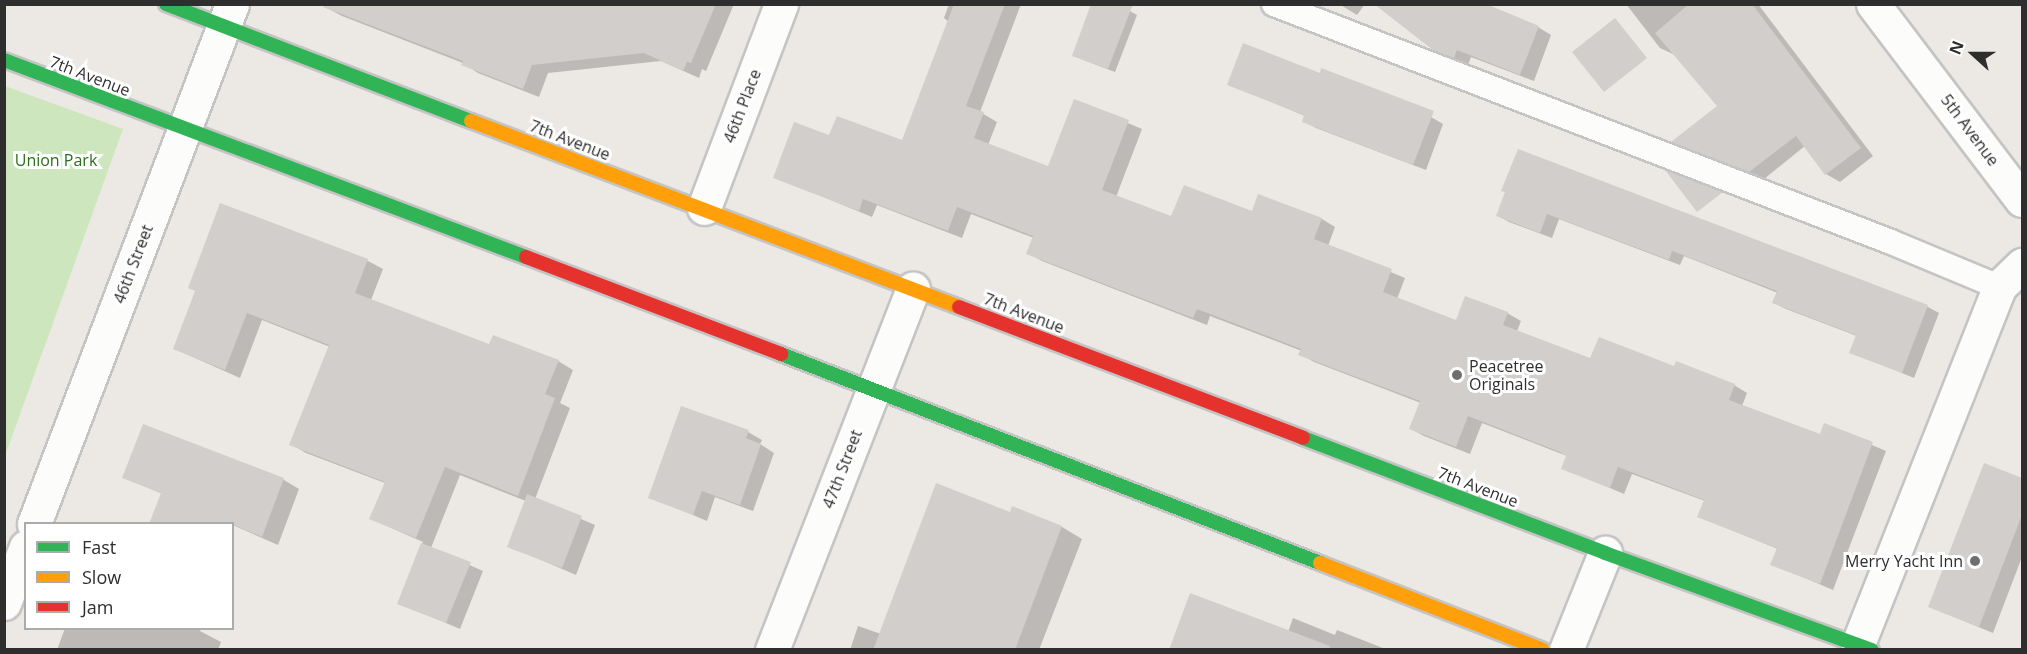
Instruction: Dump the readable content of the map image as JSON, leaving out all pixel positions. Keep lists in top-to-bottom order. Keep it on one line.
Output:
{"streets":{"street":["7th Avenue","46th Place","5th Avenue","46th Street","47th Street"]},"crossings":[["7th Avenue","46th Place"],["7th Avenue","46th Street"],["7th Avenue","47th Street"]],"parks":["Union Park"],"places":["Peacetree Originals","Merry Yacht Inn"],"legend":["Fast","Slow","Jam"],"north":"left"}
